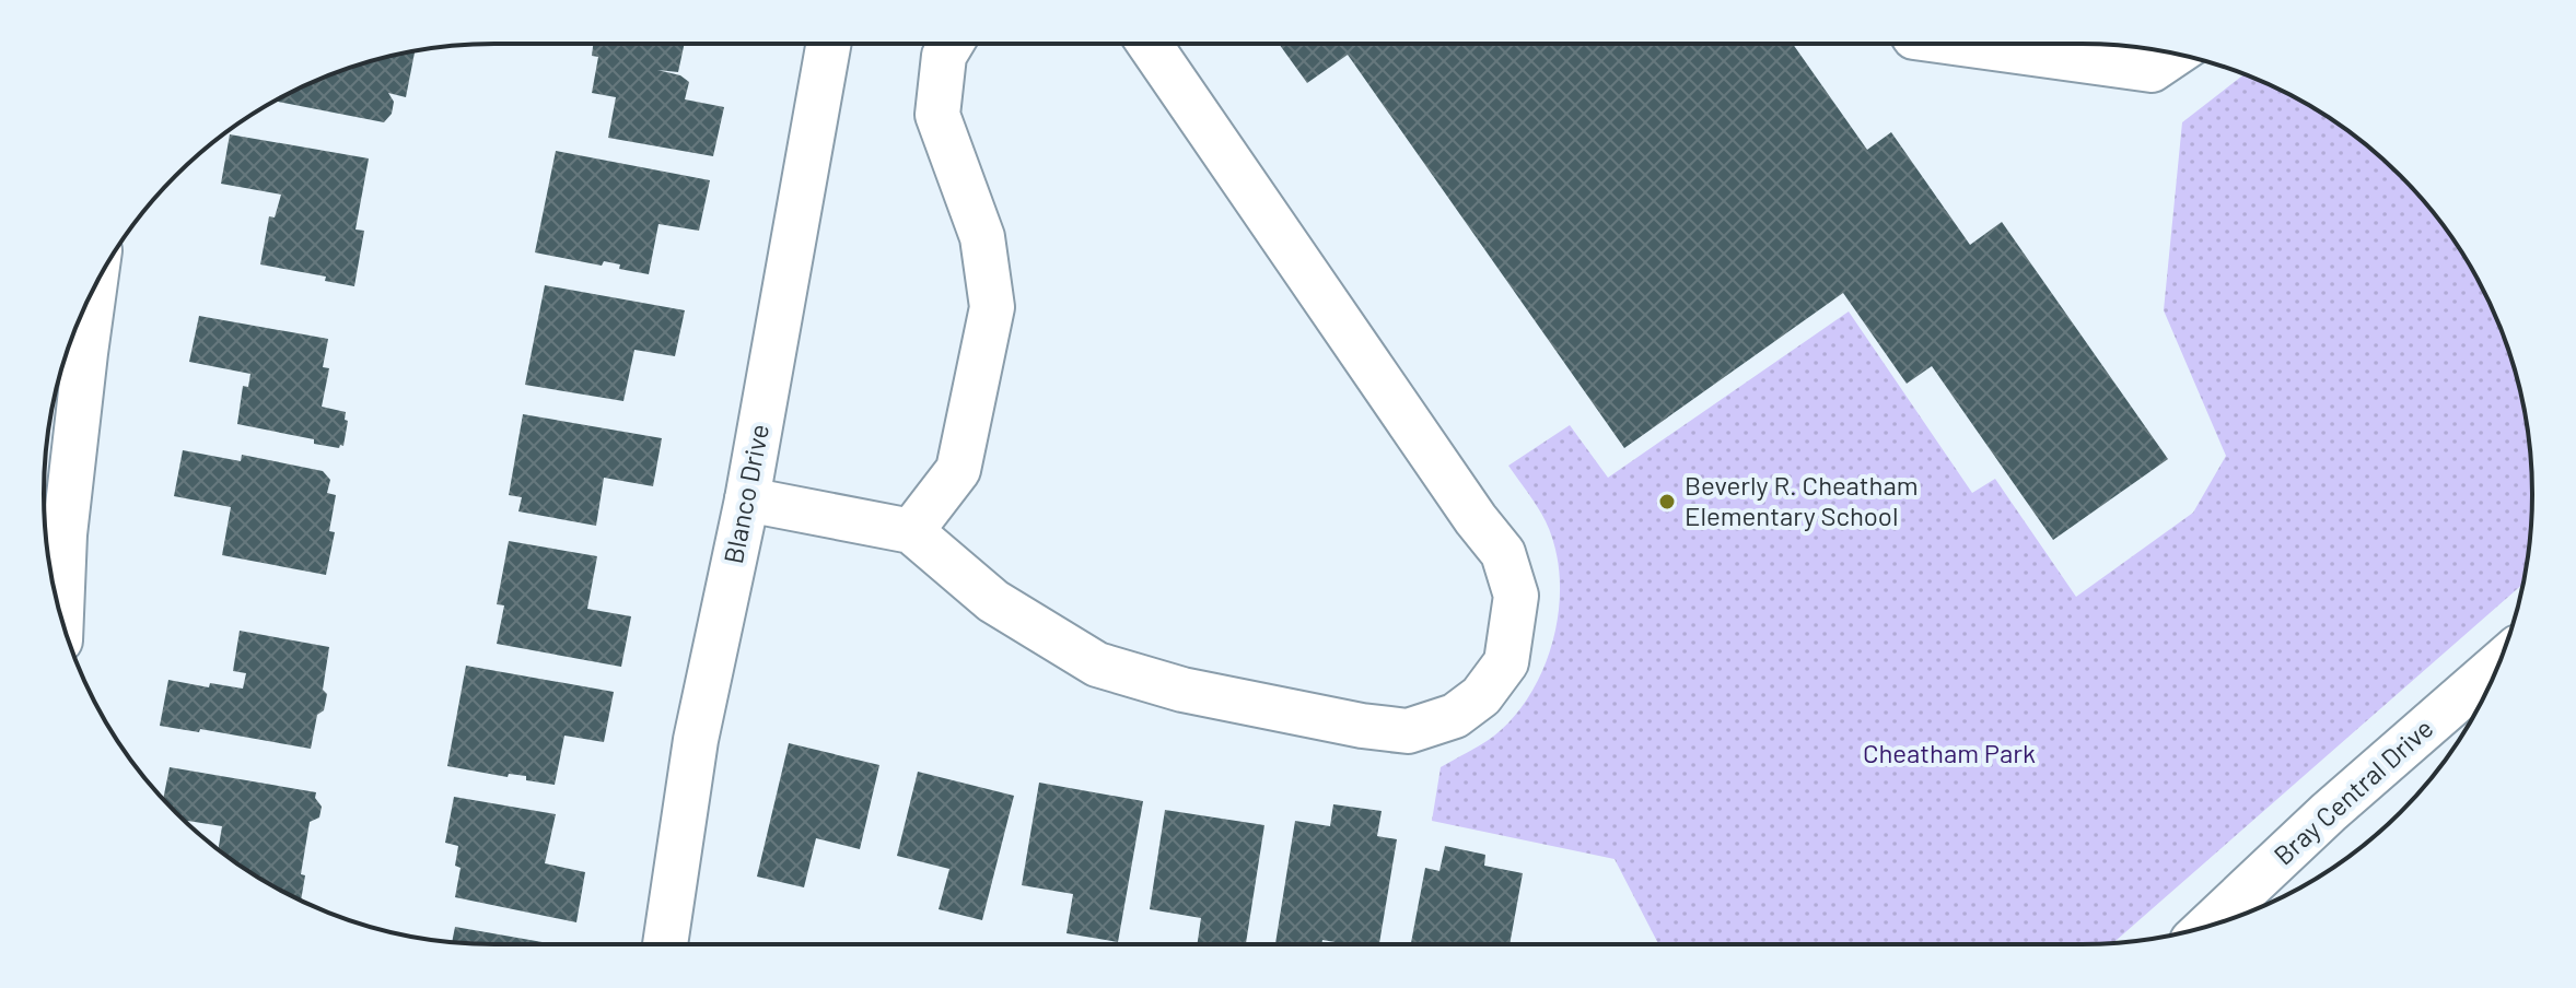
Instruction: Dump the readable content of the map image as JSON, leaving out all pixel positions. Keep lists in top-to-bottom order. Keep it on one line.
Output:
{"streets":{"street":["Blanco Drive","Bray Central Drive"]},"parks":["Cheatham Park"],"places":["Beverly R. Cheatham Elementary School"]}
